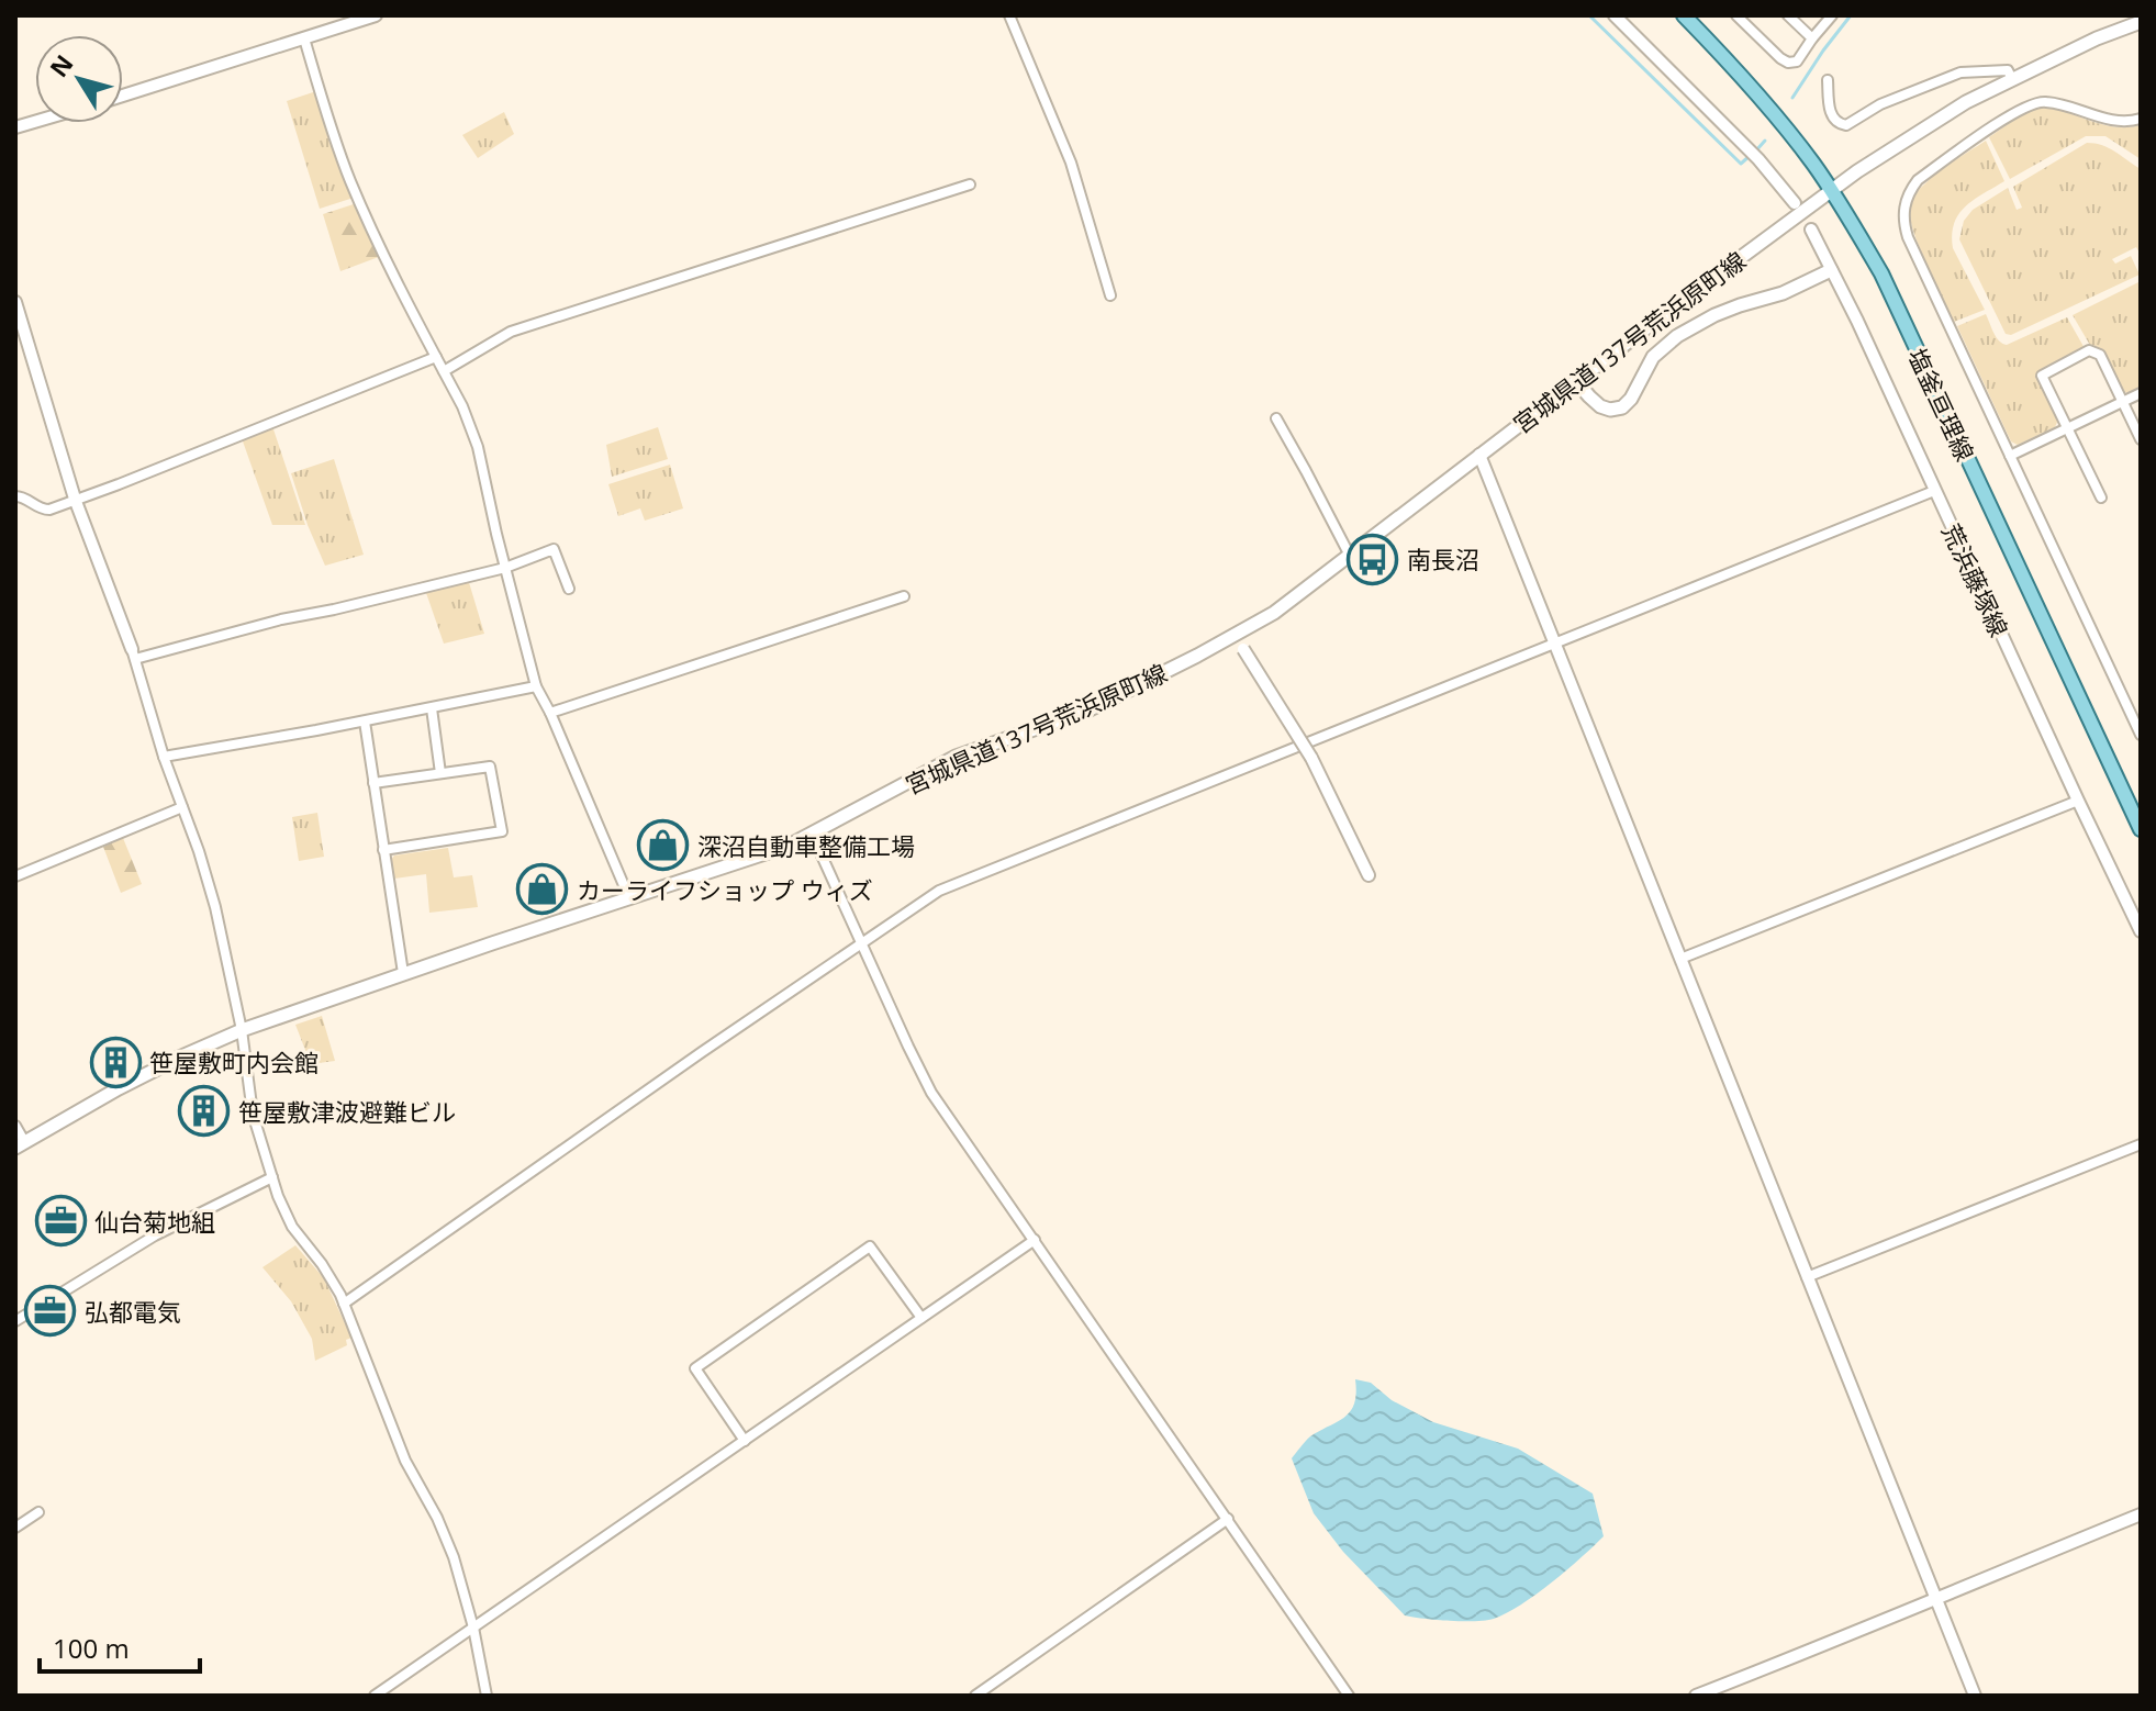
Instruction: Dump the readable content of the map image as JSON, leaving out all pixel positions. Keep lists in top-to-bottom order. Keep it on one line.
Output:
{"streets":{"main road":["宮城県道137号荒浜原町線","塩釜亘理線"],"street":["荒浜藤塚線"]},"crossings":[["宮城県道137号荒浜原町線","塩釜亘理線"]],"places":{"bus stop":["南長沼"],"shop":["深沼自動車整備工場","カーライフショップ ウィズ"],"building":["笹屋敷町内会館","笹屋敷津波避難ビル"],"office":["仙台菊地組","弘都電気"]},"scale_bar":"100 m","north":"top left"}
